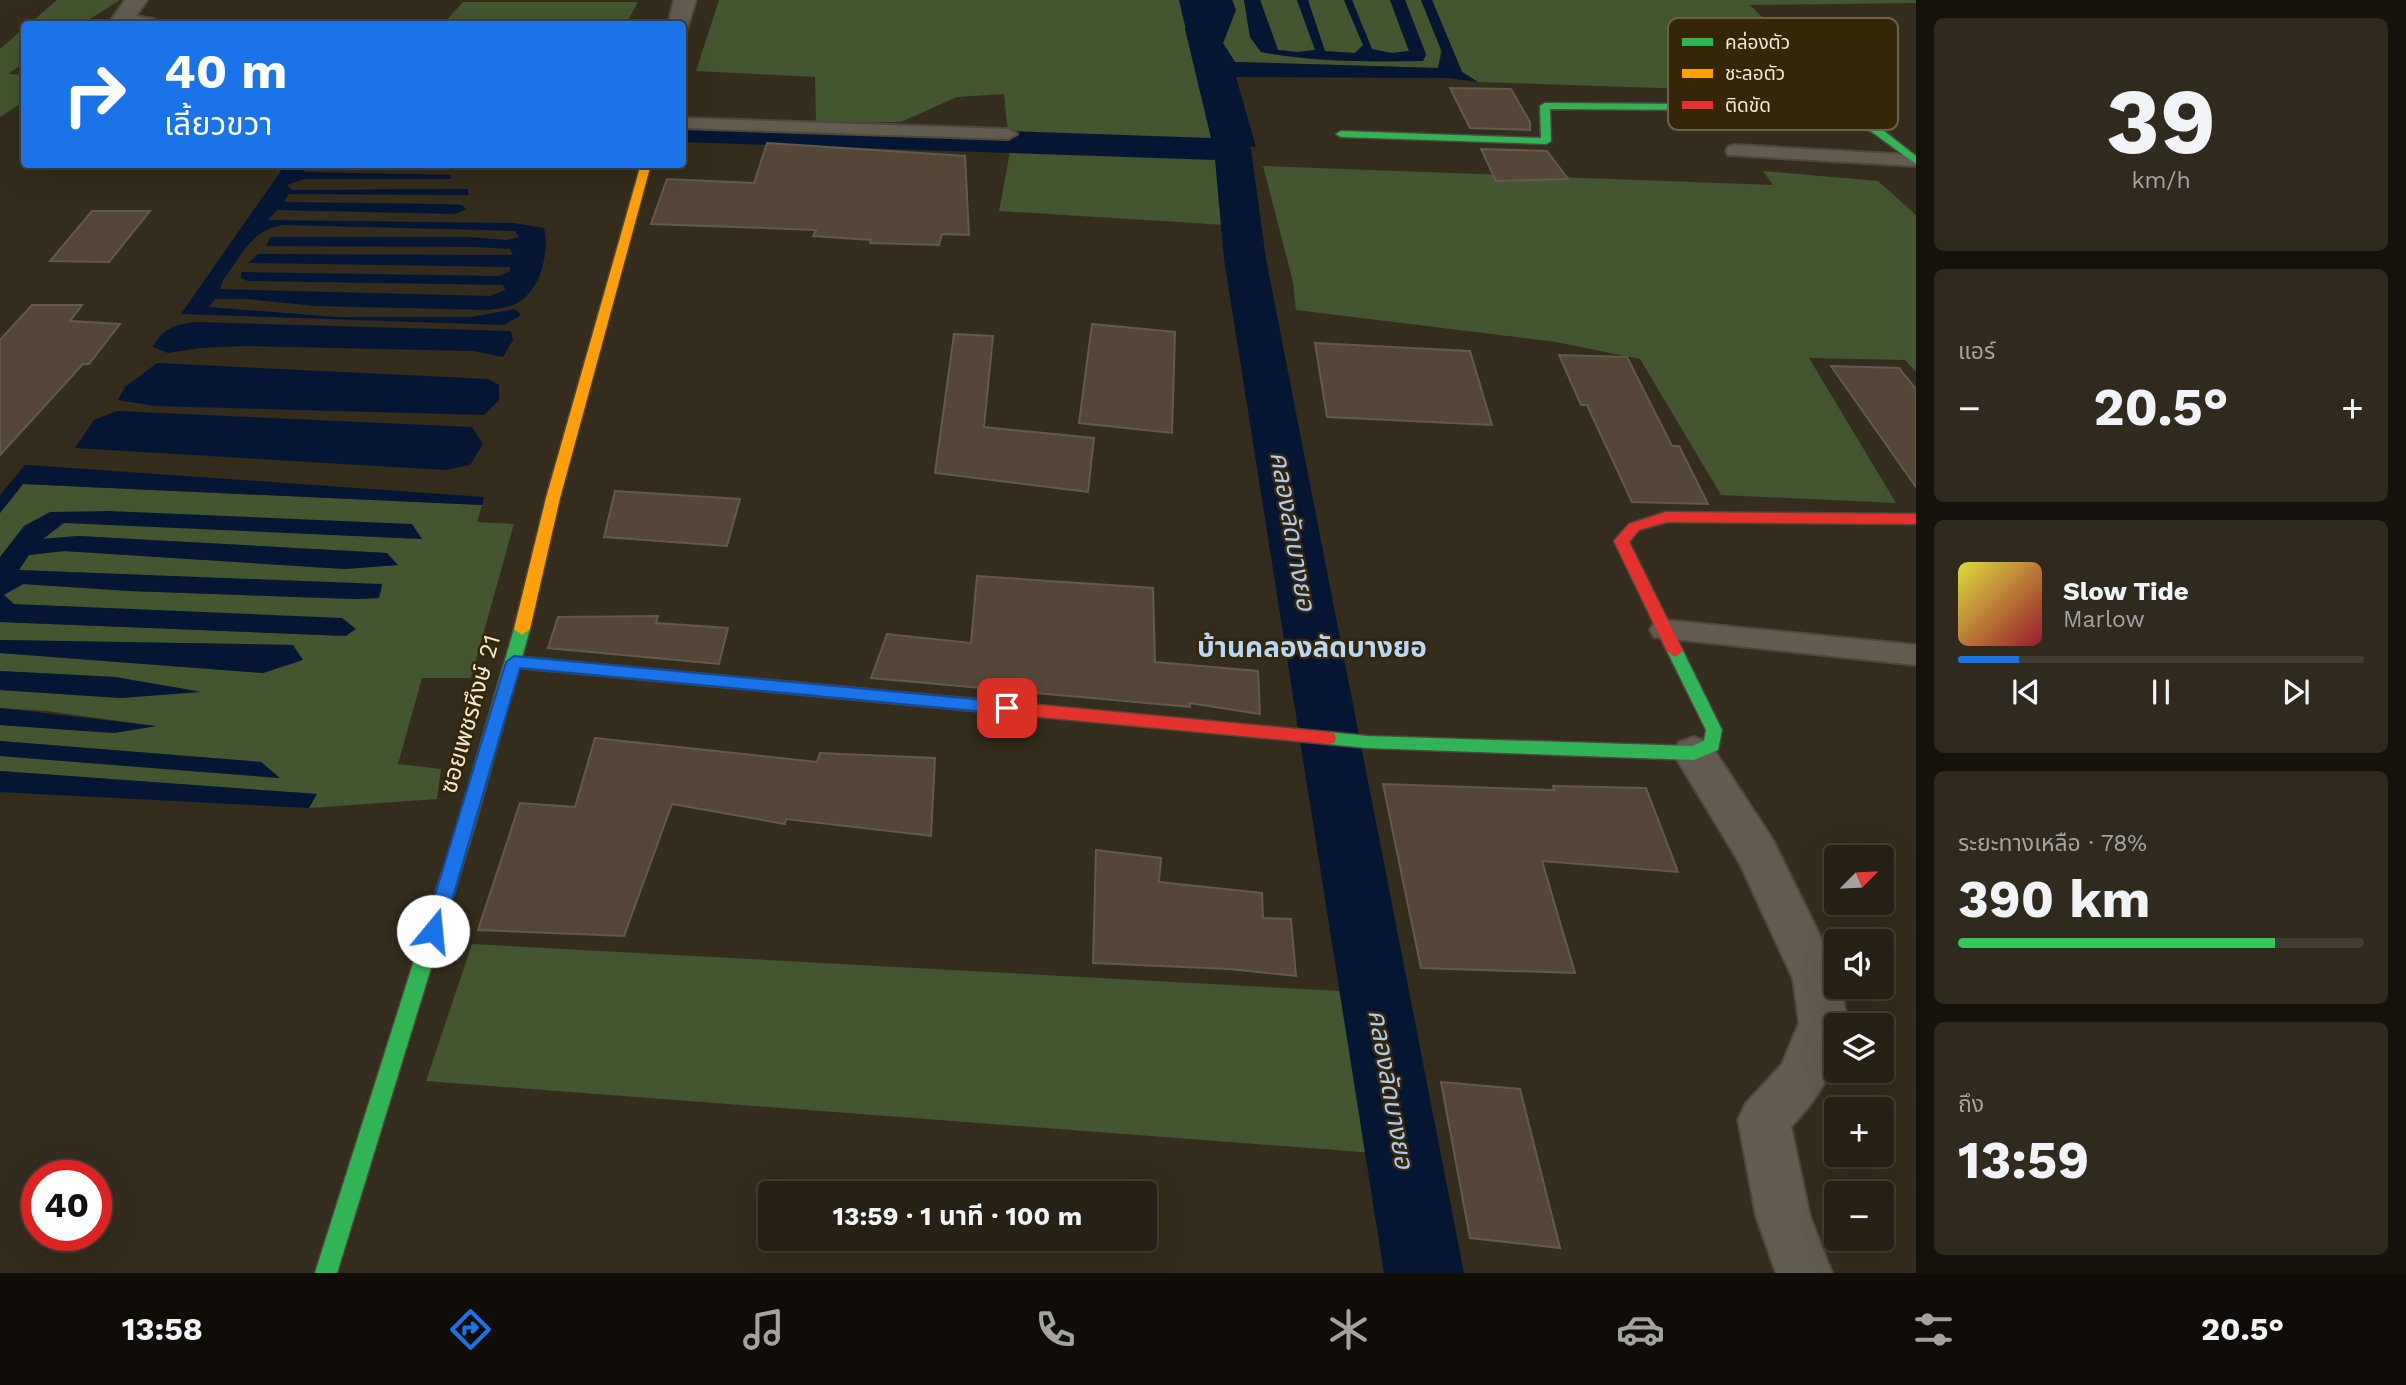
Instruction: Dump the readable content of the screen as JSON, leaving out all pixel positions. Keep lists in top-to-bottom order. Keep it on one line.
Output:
{"streets":{"street":["ซอยเพชรหึงษ์ 21"]},"districts":["บ้านคลองลัดบางยอ"],"water":["คลองลัดบางยอ"],"legend":["คล่องตัว","ชะลอตัว","ติดขัด"],"north":"top right","page":{"tile":[["39","km/h"],"แอร์",["ระยะทางเหลือ · 78%","390 km"],["ถึง","13:59"]],"turn":["40 m","เลี้ยวขวา"],"heat":["−","20.5°","+"],"song":["Slow Tide","Marlow"],"map_buttons":["+","−"],"limit":"40","trip":"13:59 · 1 นาที · 100 m","tabs":["13:58","20.5°"]}}
